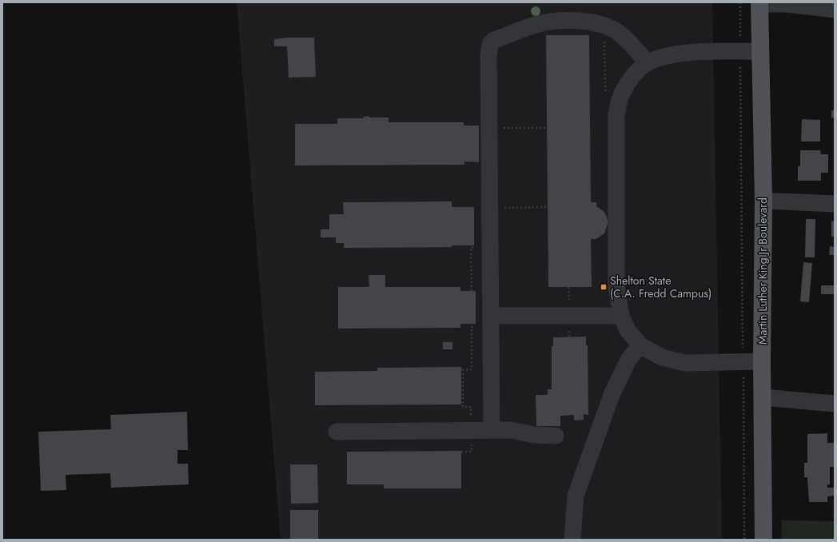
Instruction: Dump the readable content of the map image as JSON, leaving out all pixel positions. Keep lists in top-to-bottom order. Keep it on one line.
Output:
{"streets":{"main road":["Martin Luther King Jr Boulevard"]},"places":{"transit":["Shelton State (C.A. Fredd Campus)"]}}
